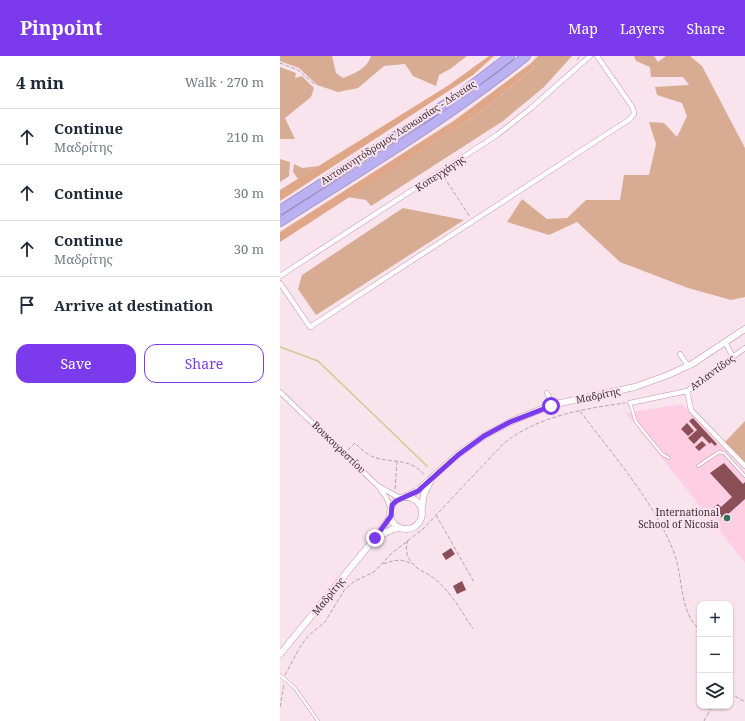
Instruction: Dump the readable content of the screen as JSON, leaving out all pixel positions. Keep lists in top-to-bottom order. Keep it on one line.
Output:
{"streets":{"highway":["Αυτοκινητόδρομος Λευκωσίας - Δένειας"],"street":["Κοπεγχάγης","Ατλαντίδος","Μαδρίτης","Βουκουρεστίου"]},"crossings":[["Μαδρίτης","Βουκουρεστίου"]],"places":["International School of Nicosia"],"page":{"header":"Pinpoint","nav":["Map","Layers","Share"],"heading":["4 min","Walk · 270 m"],"list":[["Continue","Μαδρίτης","210 m"],["Continue","30 m"],["Continue","Μαδρίτης","30 m"],"Arrive at destination"],"buttons":["Save","Share"],"map_buttons":["+","−"]}}
